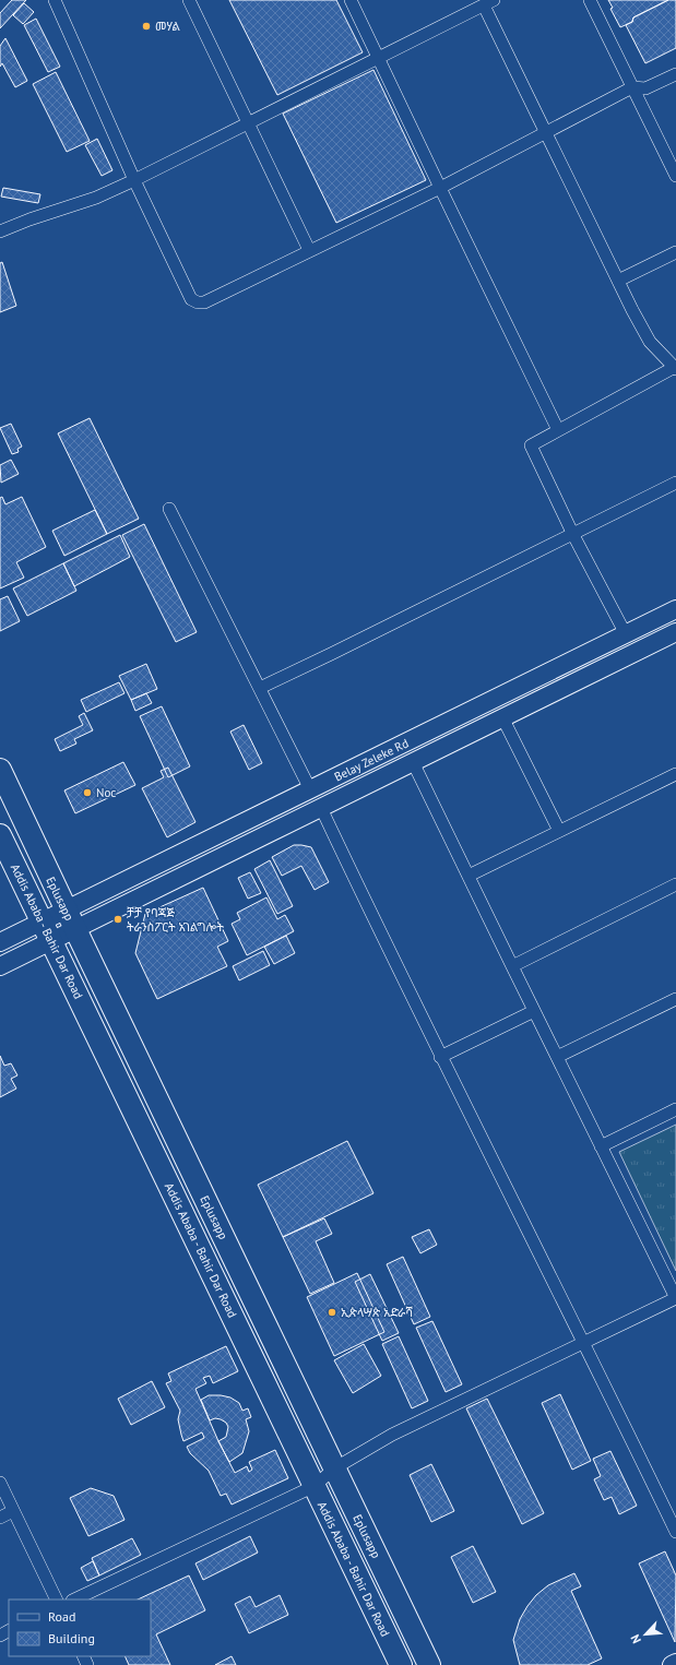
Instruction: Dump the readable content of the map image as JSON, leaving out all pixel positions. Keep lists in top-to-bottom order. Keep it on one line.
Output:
{"streets":{"highway":["Eplusapp","Addis Ababa - Bahir Dar Road"],"street":["Belay Zeleke Rd"]},"crossings":[["Belay Zeleke Rd","Eplusapp"],["Belay Zeleke Rd","Addis Ababa - Bahir Dar Road"]],"places":["መሃል","Noc","ቻቻ የባጃጅ ትራንስፖርት አገልግሎት","ኢጵላሣጵ አድራሻ"],"legend":["Road","Building"],"north":"bottom left"}
